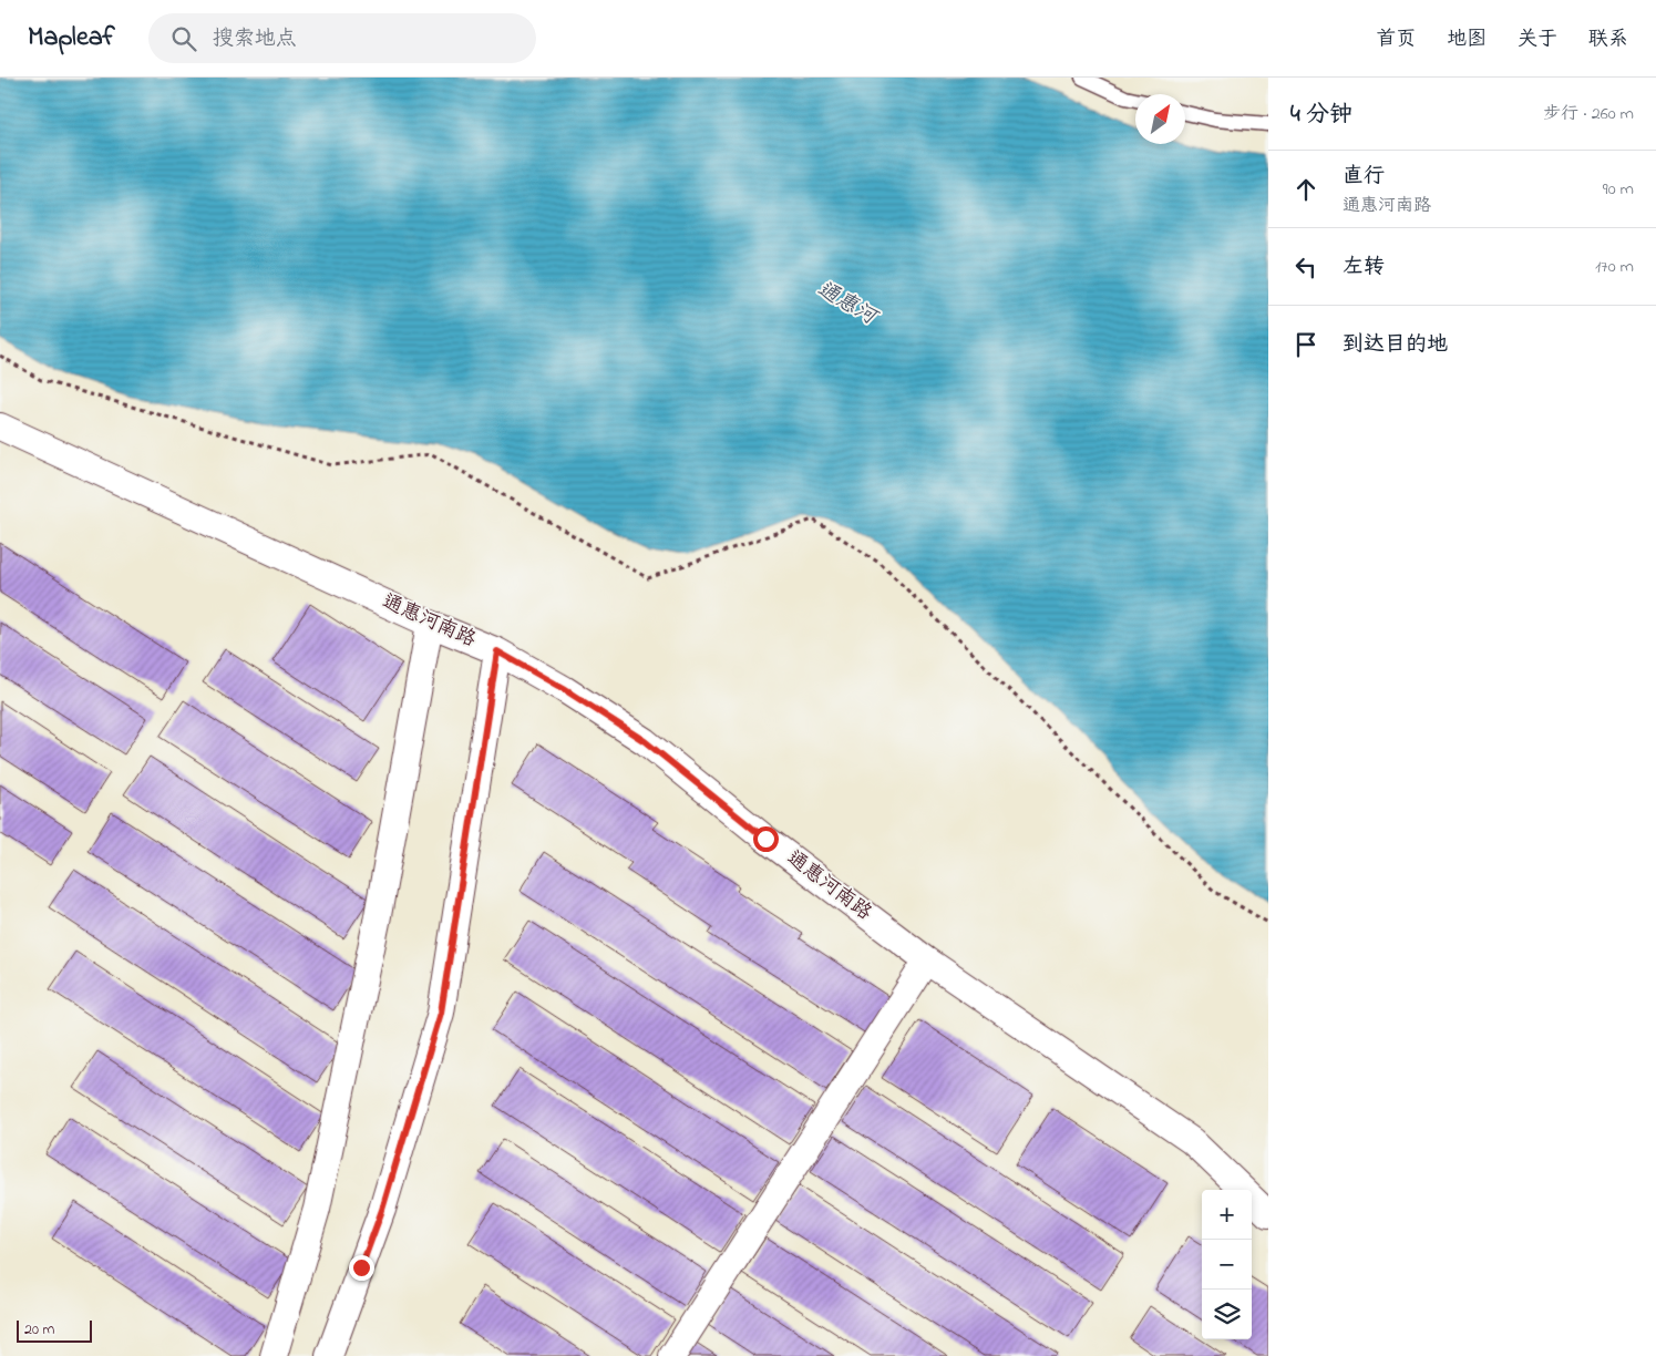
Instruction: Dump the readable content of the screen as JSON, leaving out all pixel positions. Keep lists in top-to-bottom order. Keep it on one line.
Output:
{"streets":{"street":["通惠河南路"]},"water":["通惠河"],"scale_bar":"20 m","north":"top right","page":{"header":"Mapleaf","search":"搜索地点","nav":["首页","地图","关于","联系"],"heading":["4 分钟","步行 · 260 m"],"list":[["直行","通惠河南路","90 m"],["左转","170 m"],"到达目的地"],"map_buttons":["+","−"],"scale":"20 m"}}
